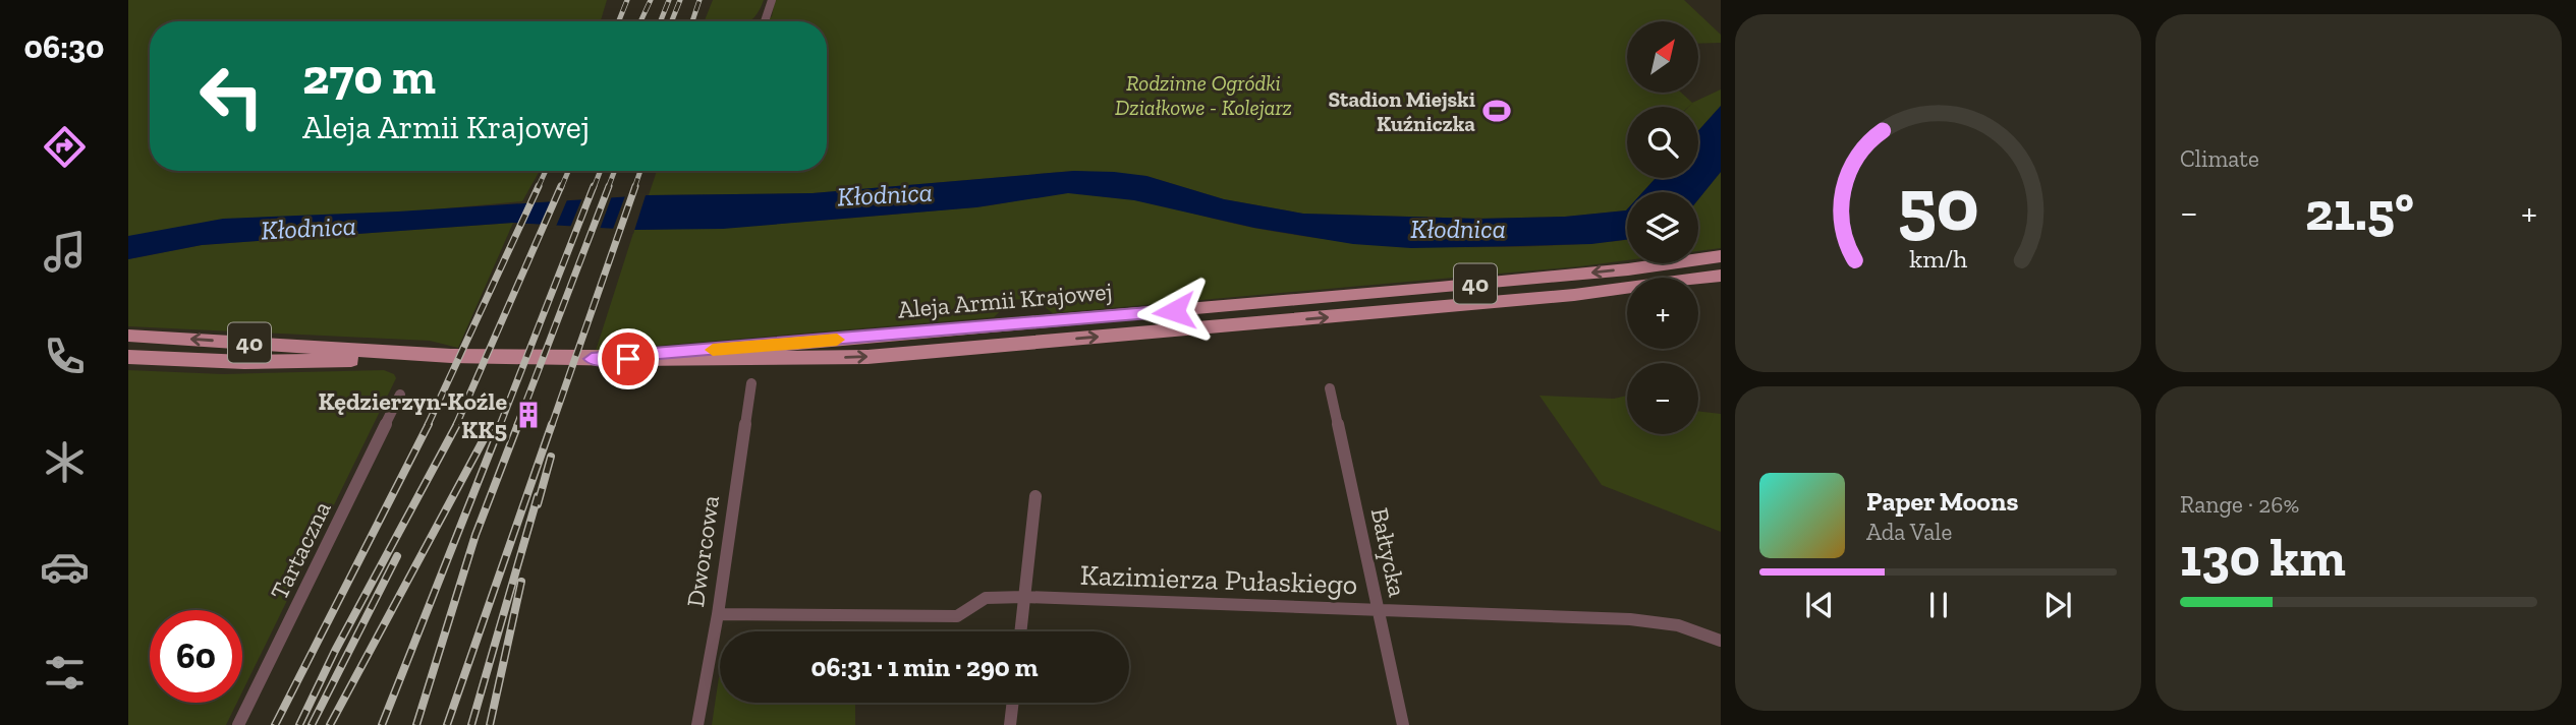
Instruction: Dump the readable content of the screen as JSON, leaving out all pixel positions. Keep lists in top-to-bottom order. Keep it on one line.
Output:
{"streets":{"main road":["40","Aleja Armii Krajowej"],"street":["Tartaczna","Dworcowa","Bałtycka","Kazimierza Pułaskiego"]},"crossings":[["Dworcowa","Kazimierza Pułaskiego"],["Bałtycka","Kazimierza Pułaskiego"]],"water":["Kłodnica"],"parks":["Rodzinne Ogródki Działkowe - Kolejarz"],"places":{"sports":["Stadion Miejski Kuźniczka"],"building":["Kędzierzyn-Koźle KK5"]},"north":"top right","page":{"tabs":"06:30","tile":["Climate",["Range · 26%","130 km"]],"map_buttons":["+","−"],"turn":["270 m","Aleja Armii Krajowej"],"heat":["−","21.5°","+"],"song":["Paper Moons","Ada Vale"],"limit":"60","trip":"06:31 · 1 min · 290 m","gauge":["50","km/h"]}}
